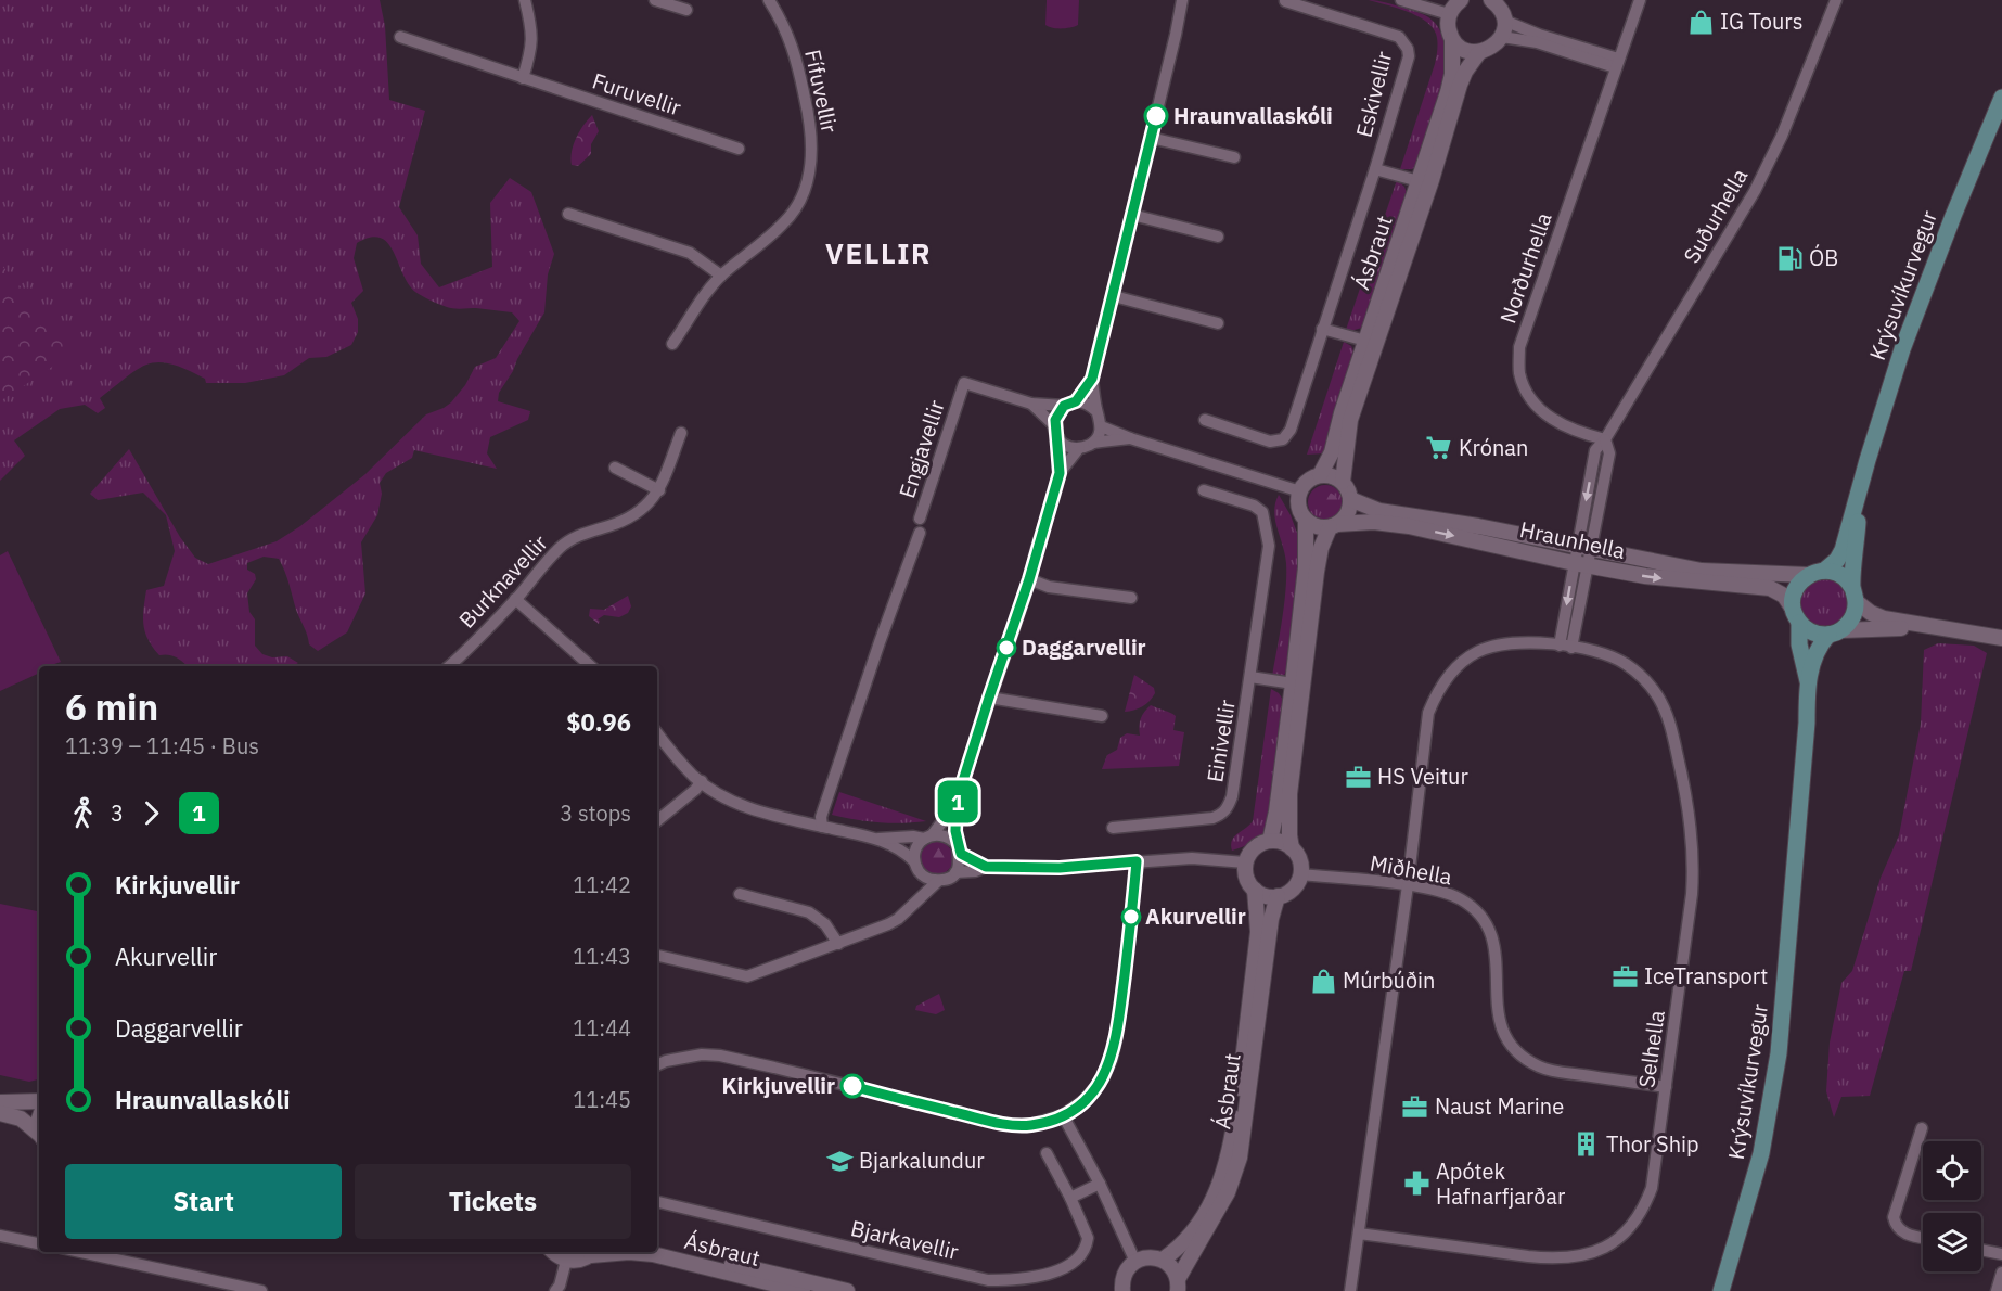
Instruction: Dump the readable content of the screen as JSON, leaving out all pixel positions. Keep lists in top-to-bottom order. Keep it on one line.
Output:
{"streets":{"main road":["Krýsuvíkurvegur"],"street":["Fífuvellir","Furuvellir","Eskivellir","Suðurhella","Ásbraut","Norðurhella","Engjavellir","Hraunhella","Burknavellir","Einivellir","Miðhella","Selhella","Bjarkavellir"]},"crossings":[["Eskivellir","Ásbraut"],["Suðurhella","Norðurhella"],["Ásbraut","Hraunhella"],["Ásbraut","Miðhella"],["Krýsuvíkurvegur","Hraunhella"],["Miðhella","Selhella"]],"districts":["VELLIR"],"places":{"shop":["IG Tours","Múrbúðin"],"other":["Hraunvallaskóli","Daggarvellir","Akurvellir","Kirkjuvellir"],"fuel station":["ÓB"],"supermarket":["Krónan"],"office":["HS Veitur","IceTransport","Naust Marine"],"building":["Thor Ship"],"school or university":["Bjarkalundur"],"pharmacy":["Apótek Hafnarfjarðar"]},"lines":["bus line 1"],"page":{"on_map":"1","heading":["6 min","11:39 – 11:45 · Bus","$0.96"],"legs":["3","1","3 stops"],"list":[{"name":"Kirkjuvellir","value":"11:42"},{"name":"Akurvellir","value":"11:43"},{"name":"Daggarvellir","value":"11:44"},{"name":"Hraunvallaskóli","value":"11:45"}],"buttons":["Start","Tickets"]}}
